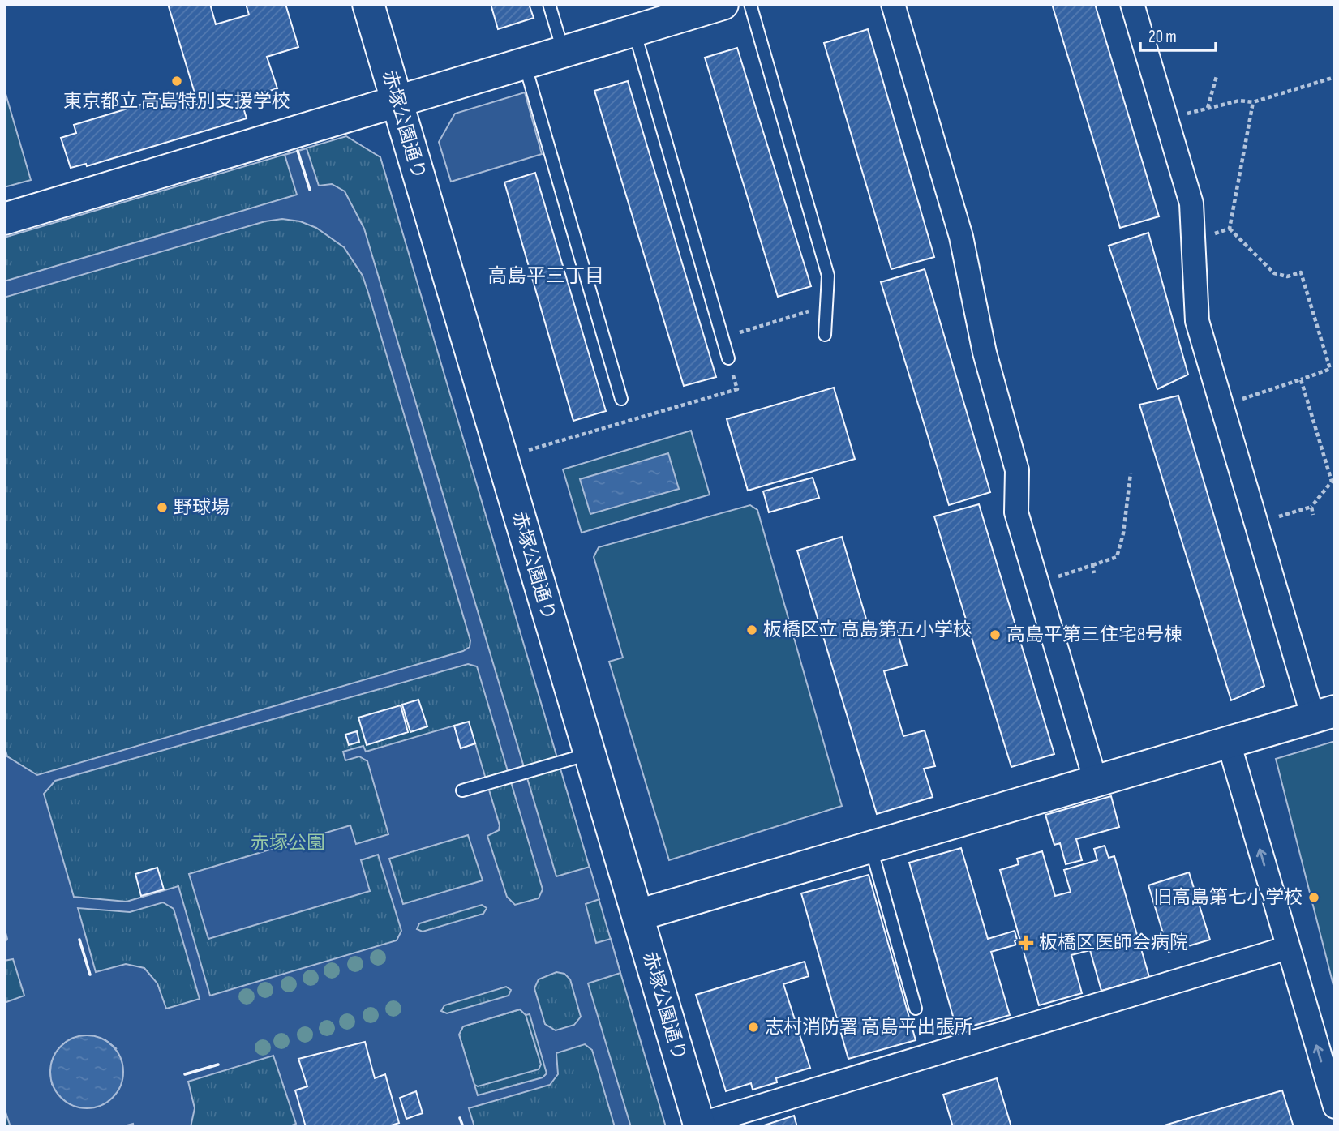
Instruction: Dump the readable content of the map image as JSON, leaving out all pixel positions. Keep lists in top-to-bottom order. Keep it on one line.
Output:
{"streets":{"street":["赤塚公園通り"]},"districts":["高島平三丁目"],"parks":["赤塚公園"],"places":{"other":["東京都立 高島特別支援学校","野球場","板橋区立 高島第五小学校","高島平第三住宅8号棟","旧高島第七小学校","志村消防署 高島平出張所"],"health":["板橋区医師会病院"]},"scale_bar":"20 m"}
